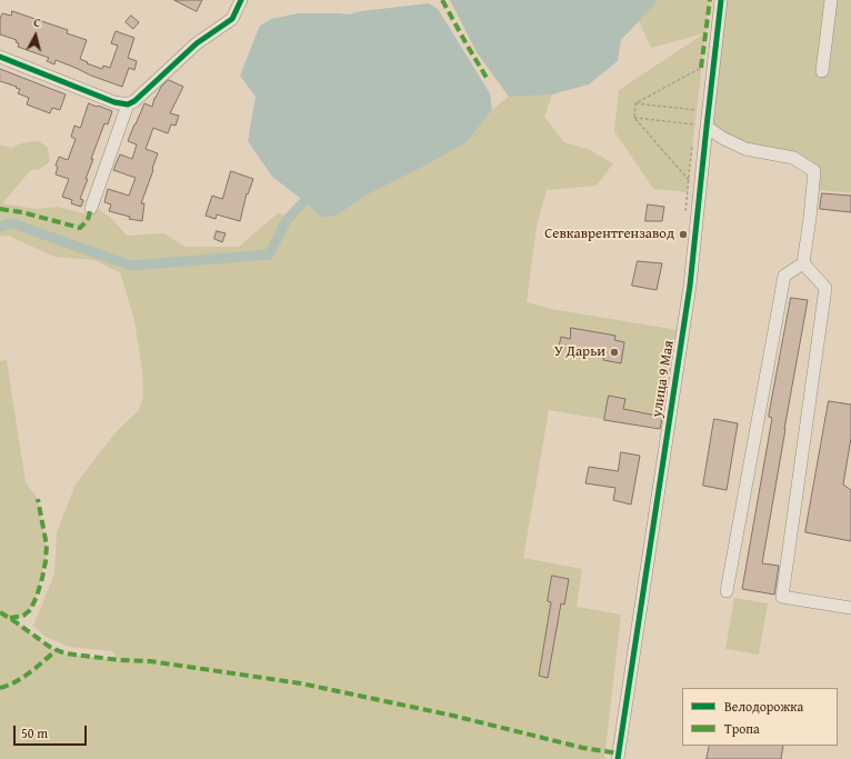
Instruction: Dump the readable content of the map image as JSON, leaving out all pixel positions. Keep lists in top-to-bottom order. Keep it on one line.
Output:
{"streets":{"street":["улица 9 Мая"]},"places":["Севкаврентгензавод","У Дарьи"],"legend":["Велодорожка","Тропа"],"scale_bar":"50 m","north":"top"}
